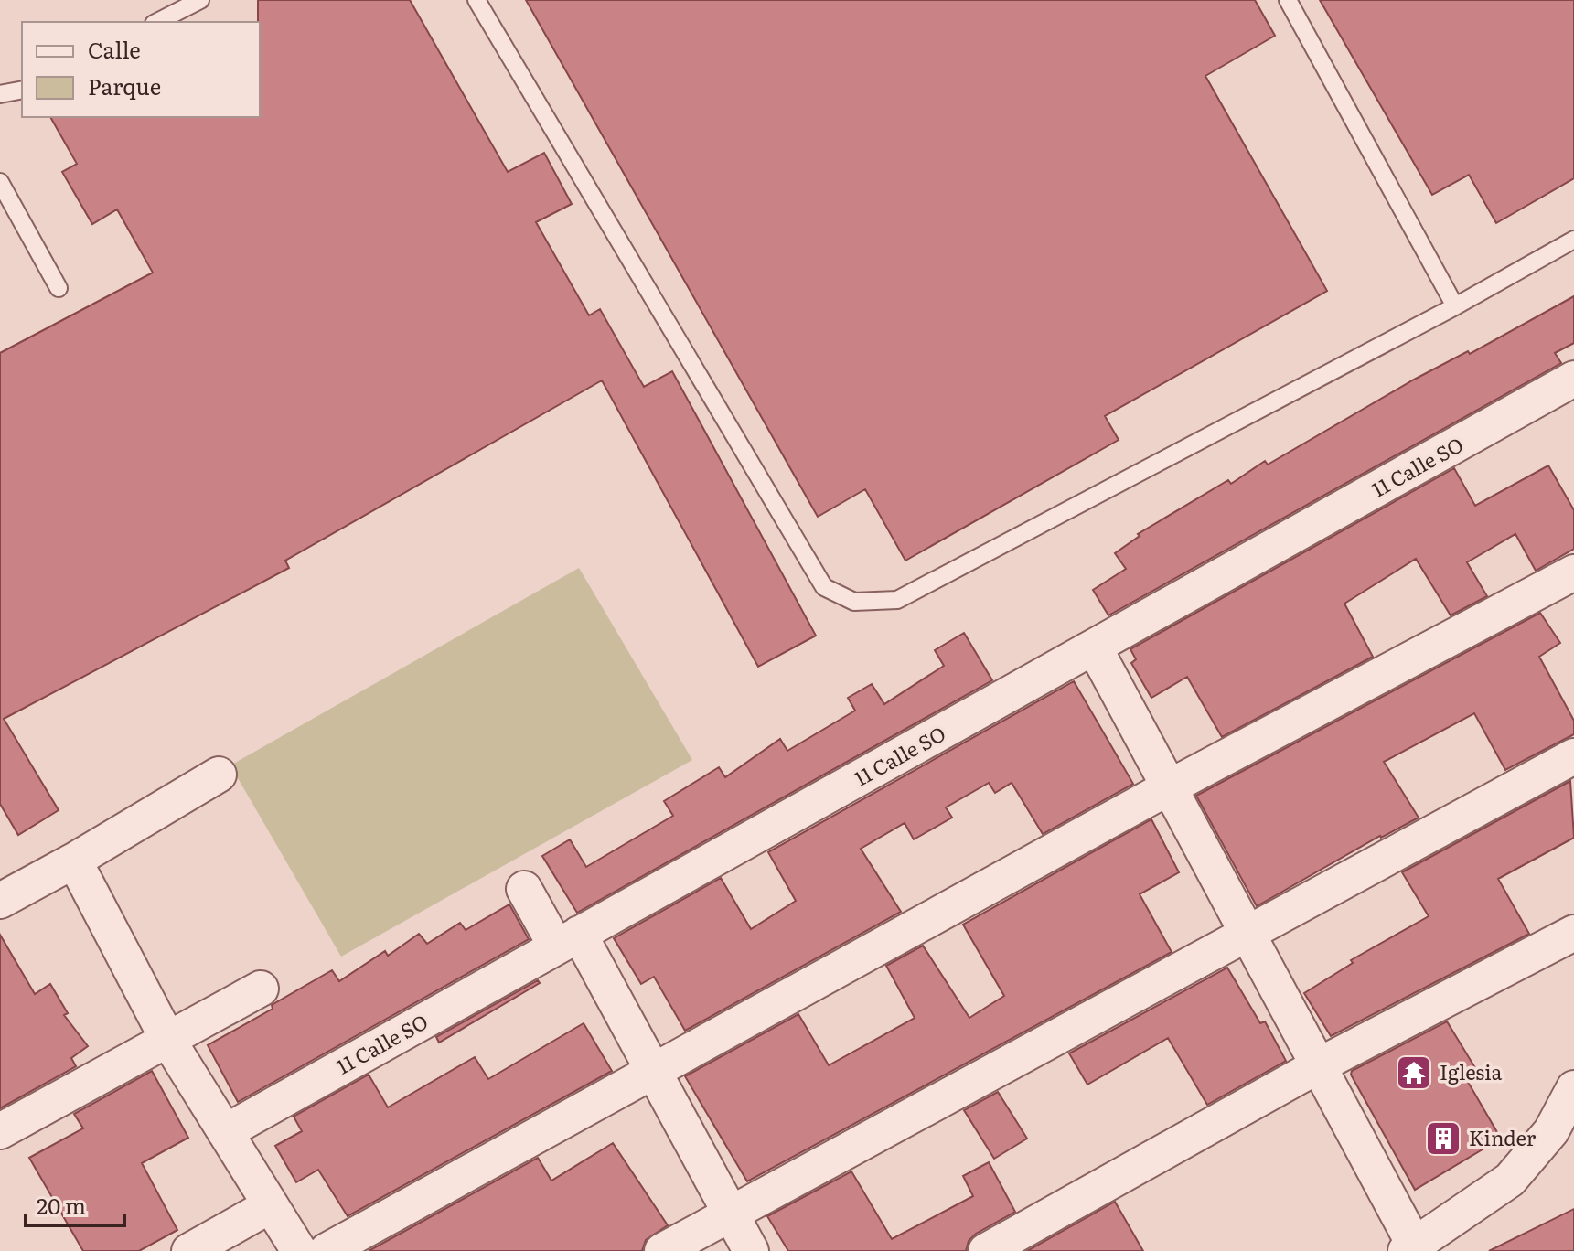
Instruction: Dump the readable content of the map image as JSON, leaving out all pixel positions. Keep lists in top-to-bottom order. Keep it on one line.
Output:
{"streets":{"street":["11 Calle SO"]},"places":{"temple":["Iglesia"],"building":["Kinder"]},"legend":["Calle","Parque"],"scale_bar":"20 m"}
